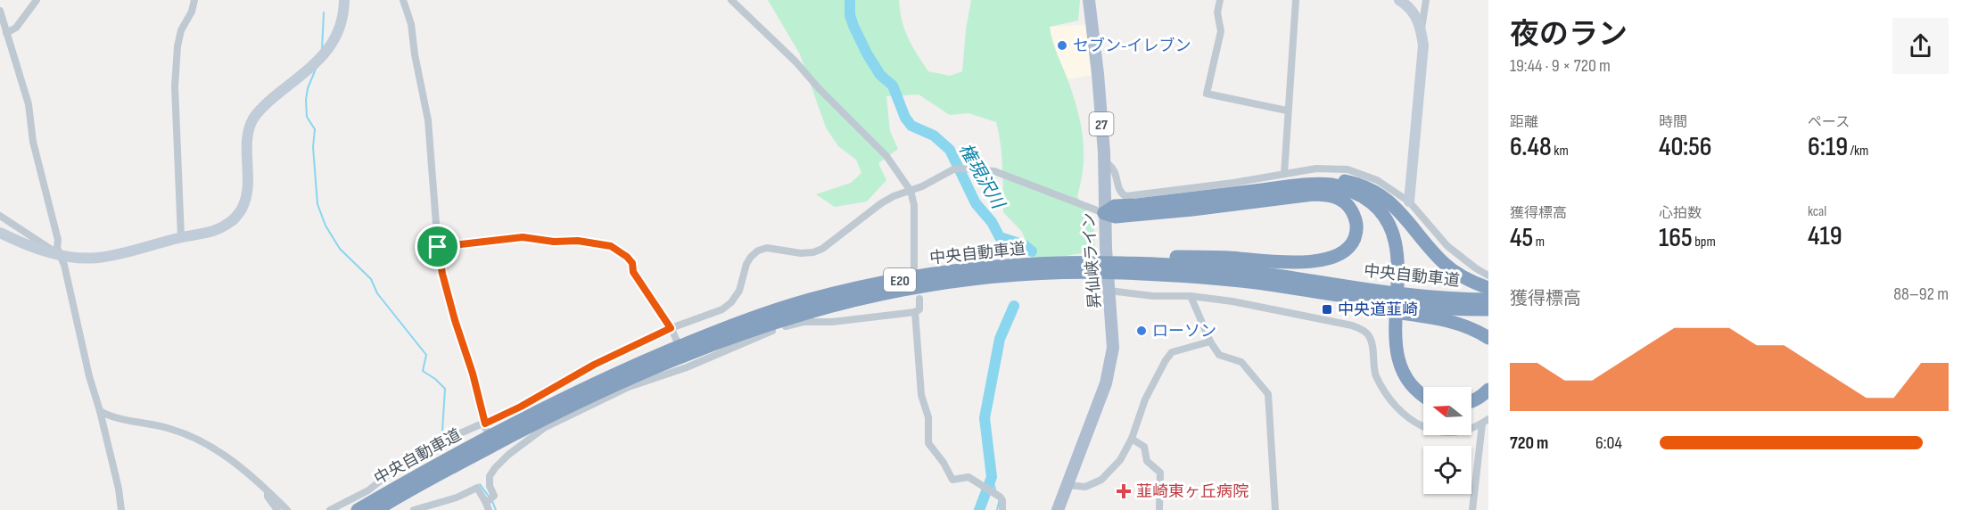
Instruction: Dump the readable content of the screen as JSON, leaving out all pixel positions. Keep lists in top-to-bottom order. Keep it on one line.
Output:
{"streets":{"highway":["中央自動車道","E20"],"main road":["27","昇仙峡ライン"]},"water":["権現沢川"],"places":{"other":["セブン-イレブン","ローソン"],"transit":["中央道韮崎"],"health":["韮崎東ヶ丘病院"]},"north":"left","page":{"heading":["夜のラン","19:44 · 9 × 720 m"],"stats":[["距離","6.48 km"],["時間","40:56"],["ペース","6:19 /km"],["獲得標高","45 m"],["心拍数","165 bpm"],["kcal","419"]],"chart":["獲得標高","88–92 m"],"list":[{"name":"720 m","note":"6:04"}]}}
